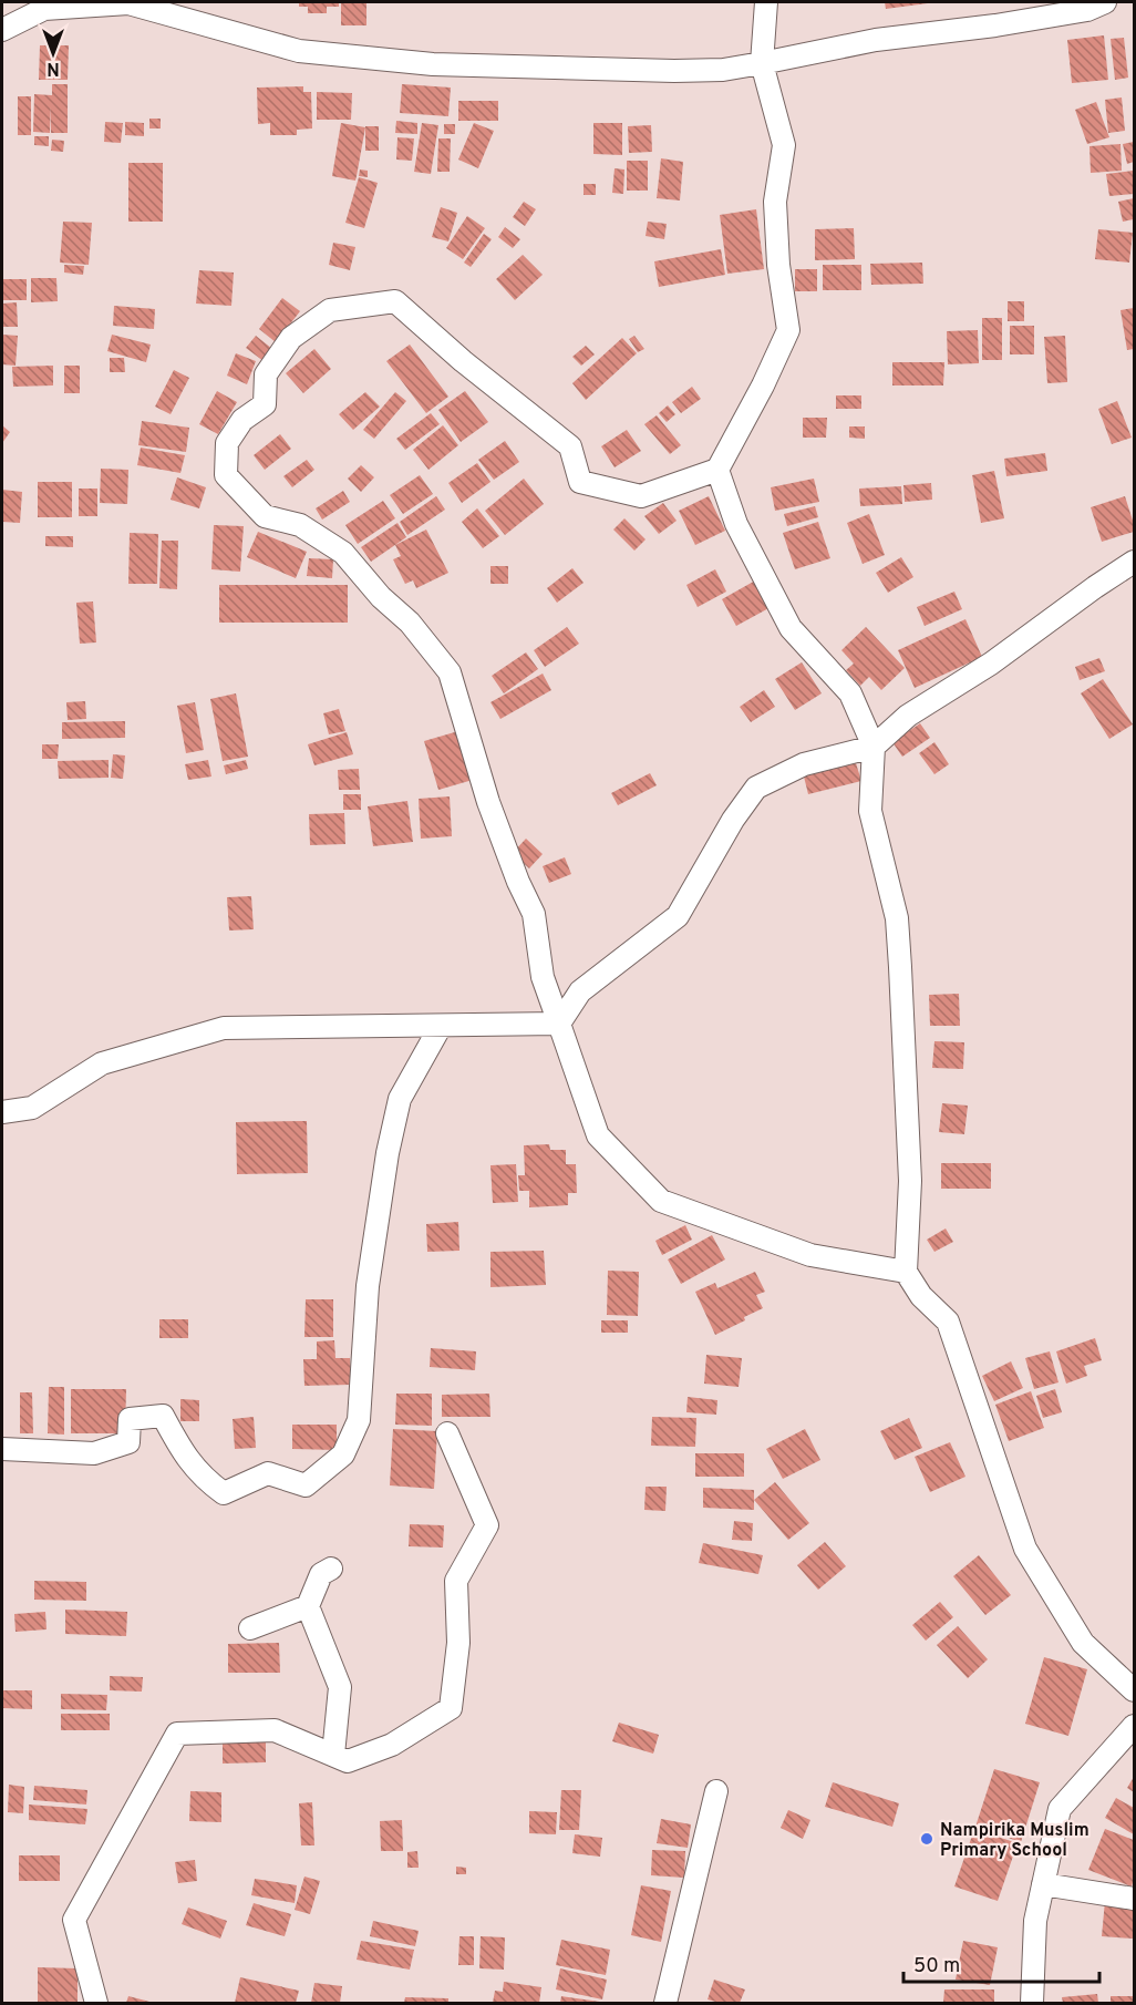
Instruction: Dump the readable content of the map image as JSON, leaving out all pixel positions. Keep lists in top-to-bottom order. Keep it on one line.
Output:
{"places":["Nampirika Muslim Primary School"],"scale_bar":"50 m","north":"bottom"}
